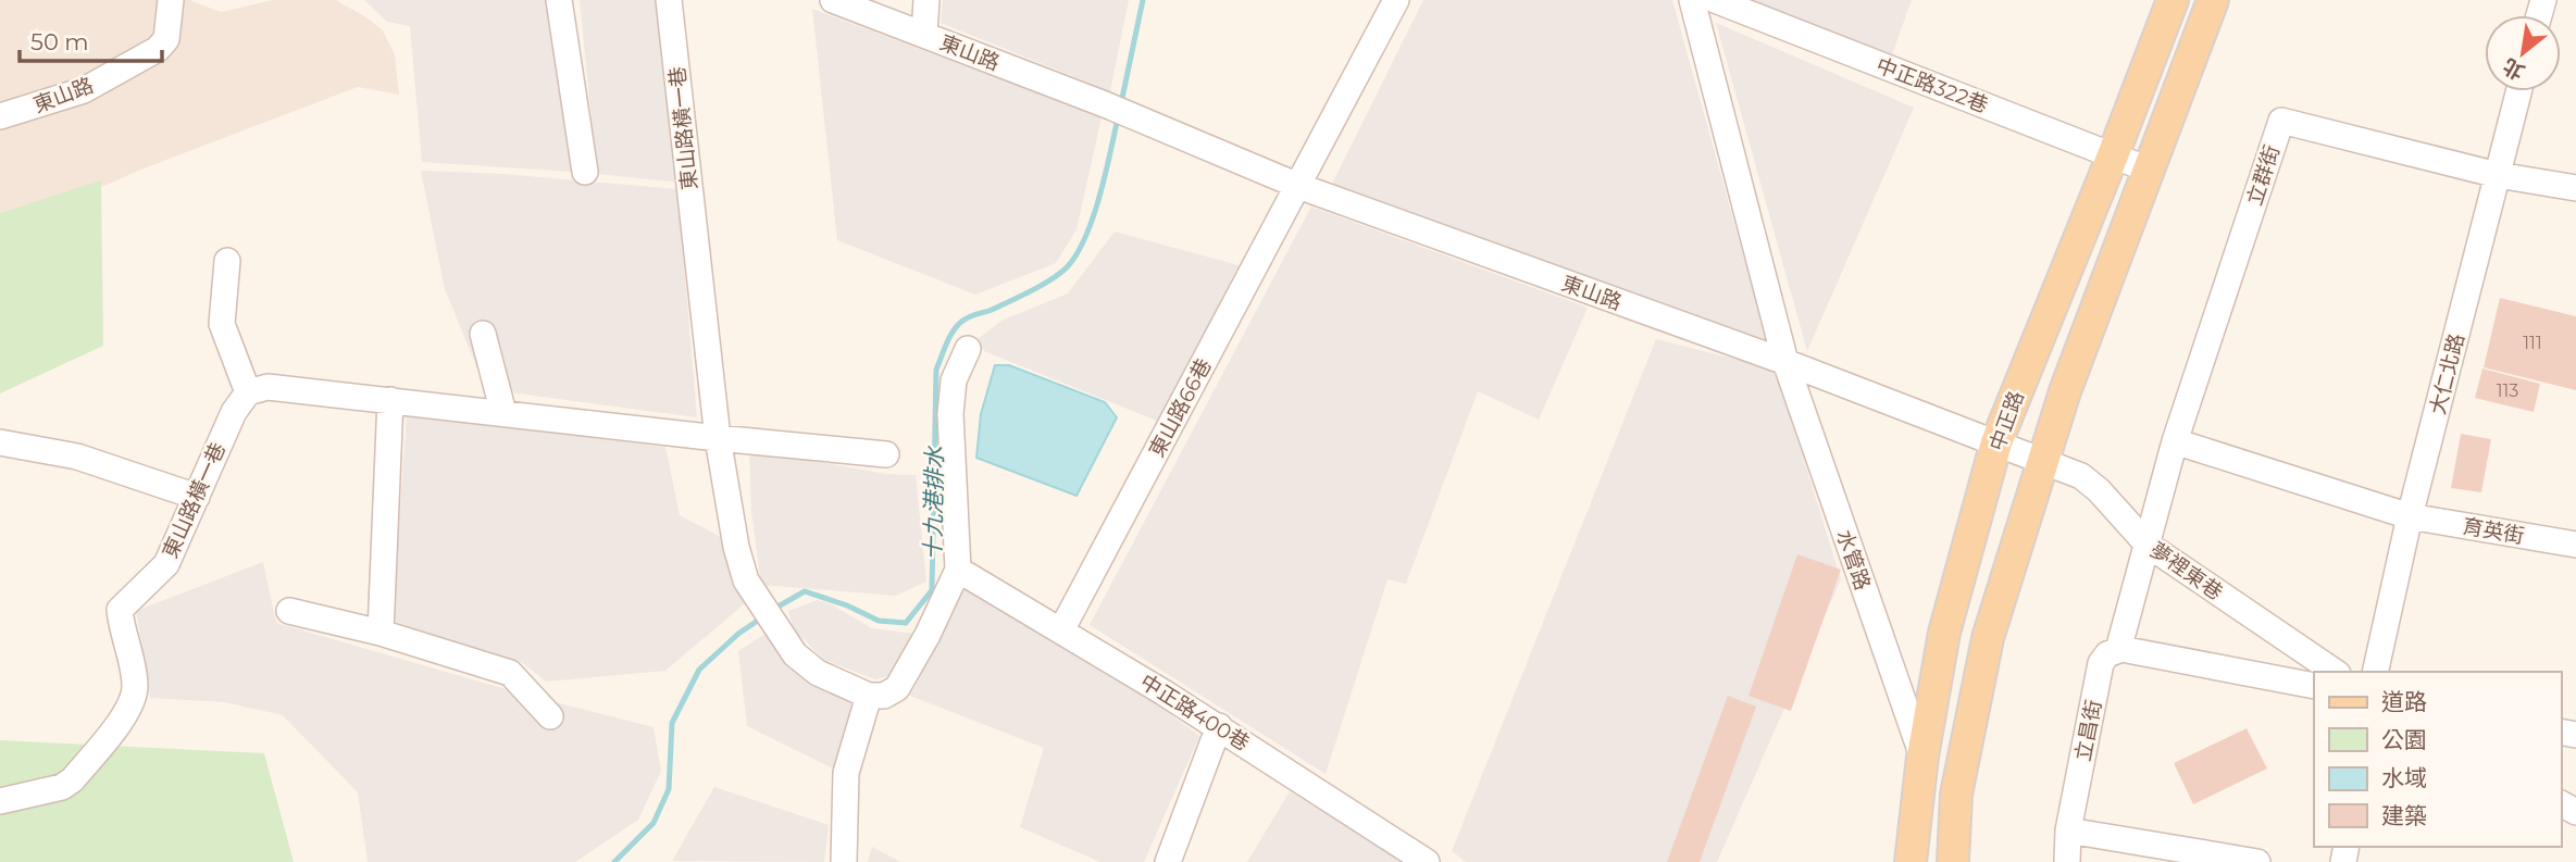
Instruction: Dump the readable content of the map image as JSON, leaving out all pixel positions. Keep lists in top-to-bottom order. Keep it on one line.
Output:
{"streets":{"main road":["中正路"],"street":["東山路","中正路322巷","東山路橫一巷","立群街","大仁北路","東山路66巷","育英街","水管路","夢裡東巷","中正路400巷","立昌街"]},"crossings":[["東山路","東山路66巷"],["東山路","中正路"],["東山路","水管路"],["東山路","夢裡東巷"],["中正路322巷","中正路"],["立群街","大仁北路"],["大仁北路","育英街"],["東山路66巷","中正路400巷"],["中正路","水管路"]],"water":["十九港排水"],"house_numbers":["111","113"],"legend":["道路","公園","水域","建築"],"scale_bar":"50 m","north":"bottom left"}
